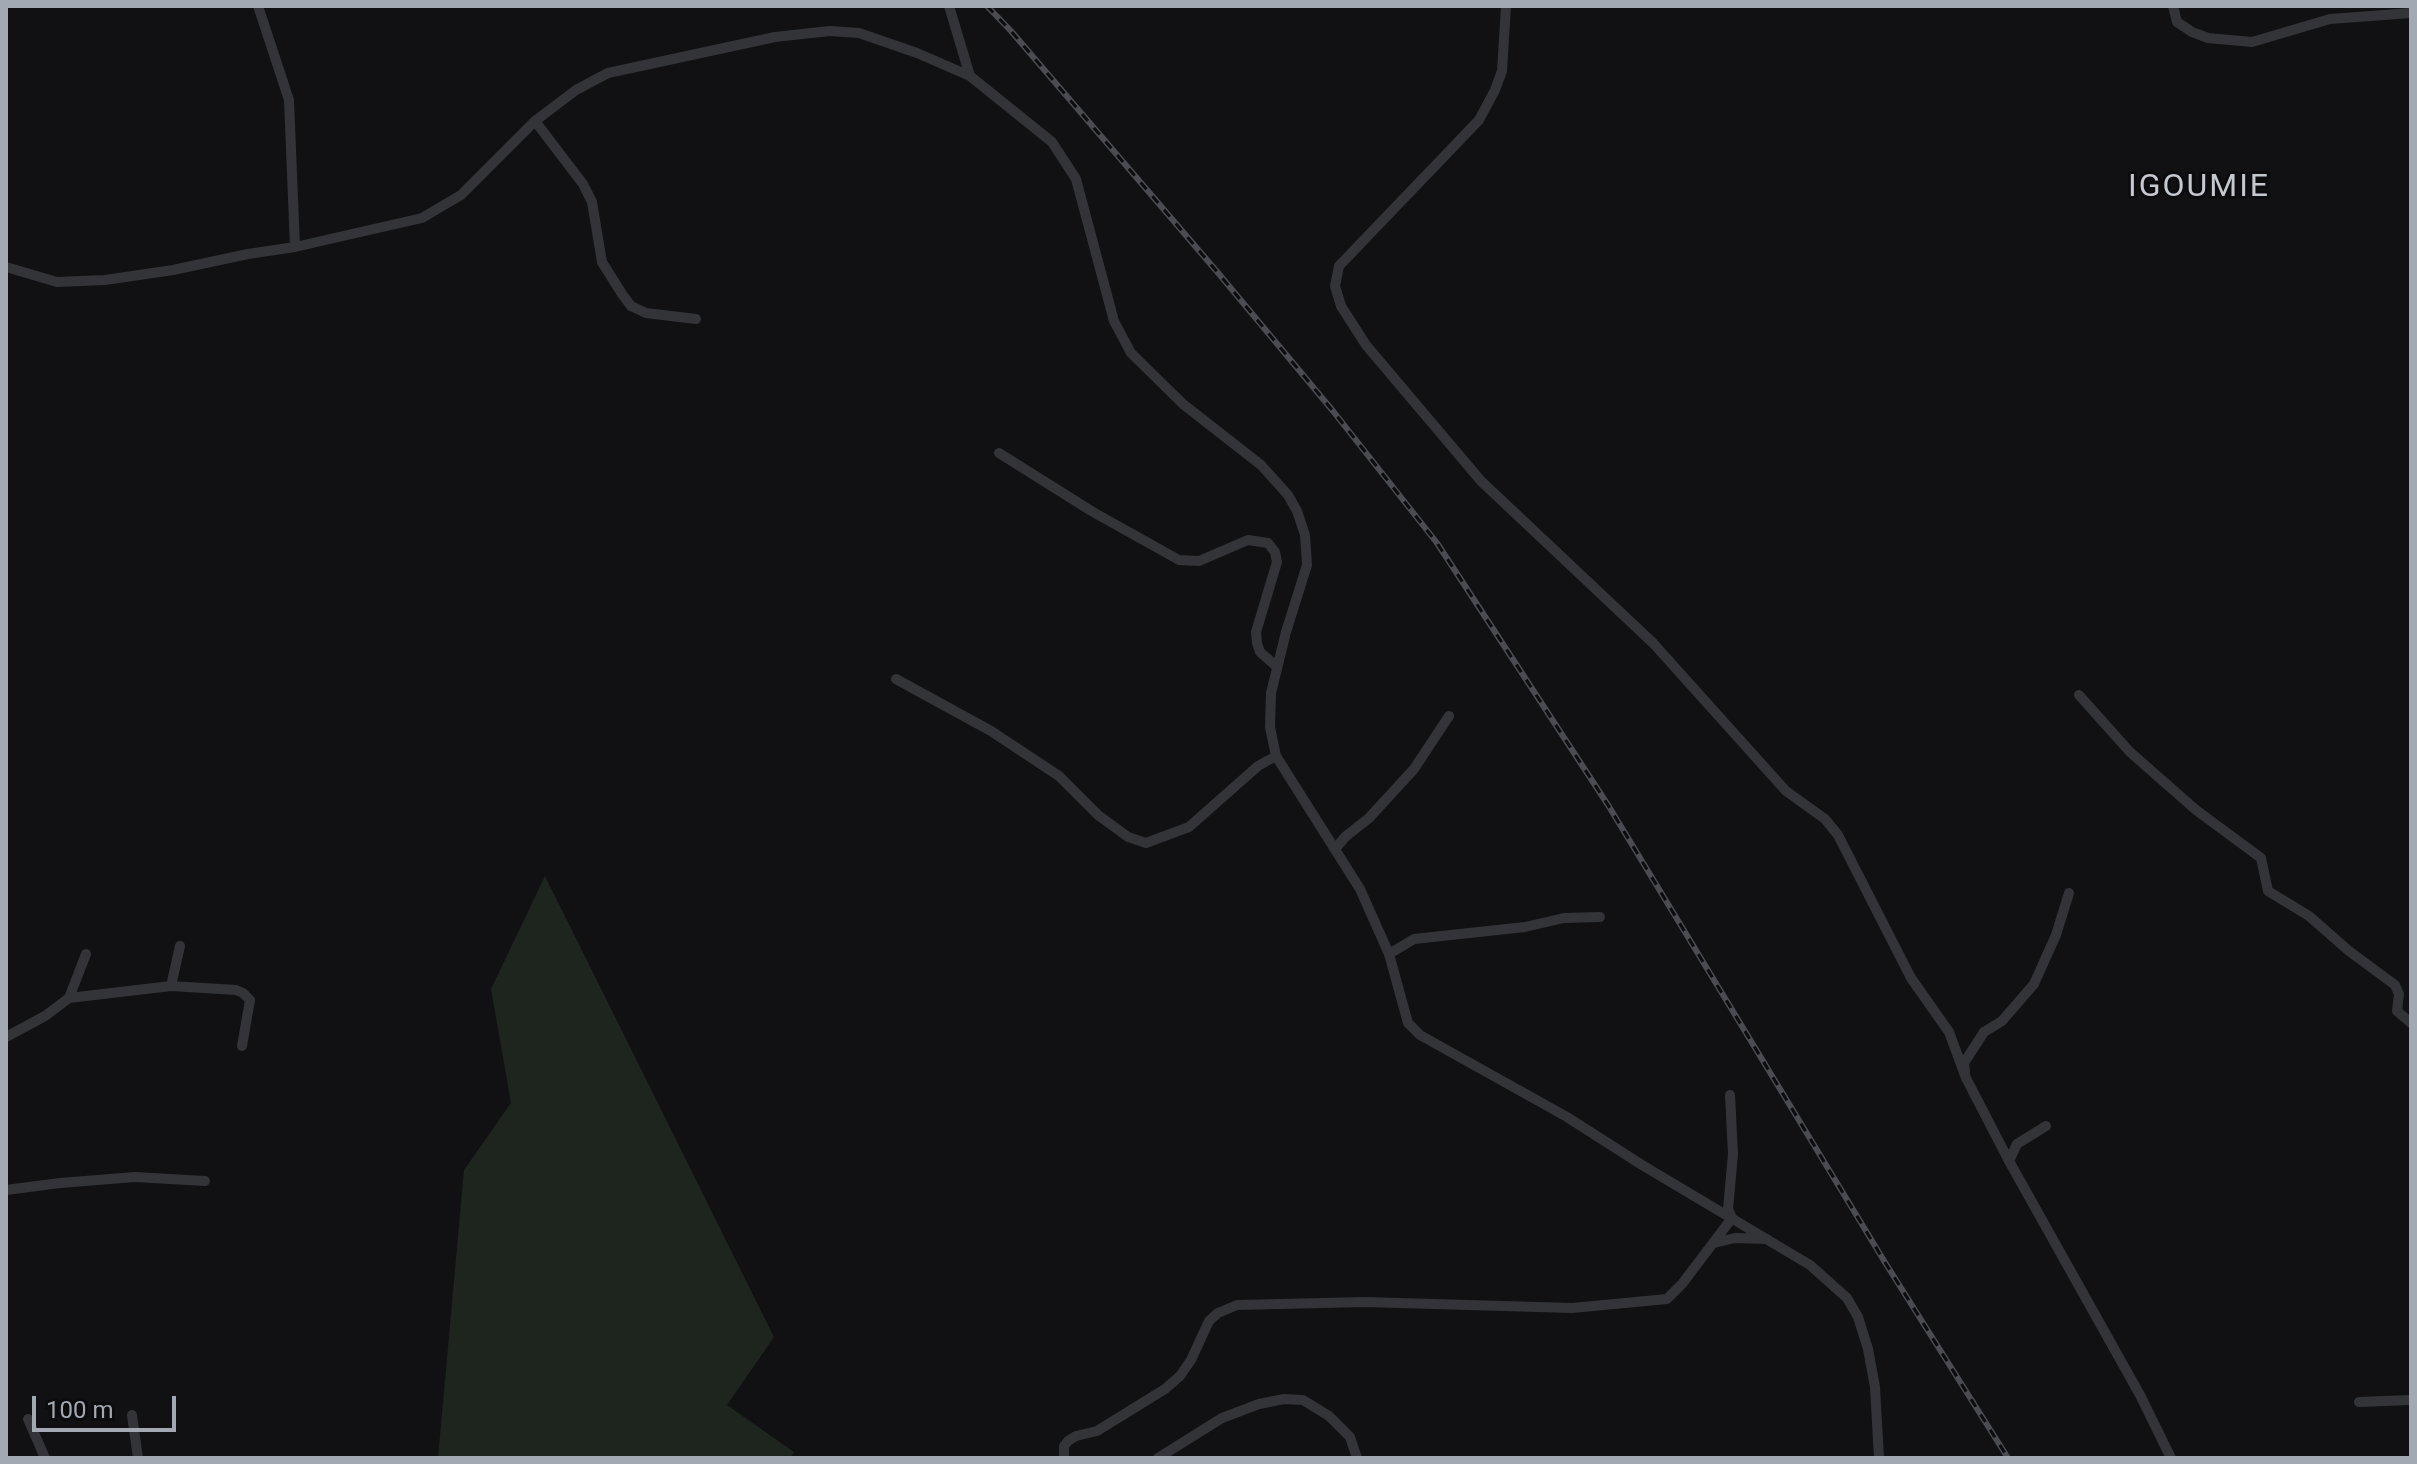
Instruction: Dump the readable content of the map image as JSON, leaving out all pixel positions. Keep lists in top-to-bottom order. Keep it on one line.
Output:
{"districts":["IGOUMIE"],"scale_bar":"100 m"}
